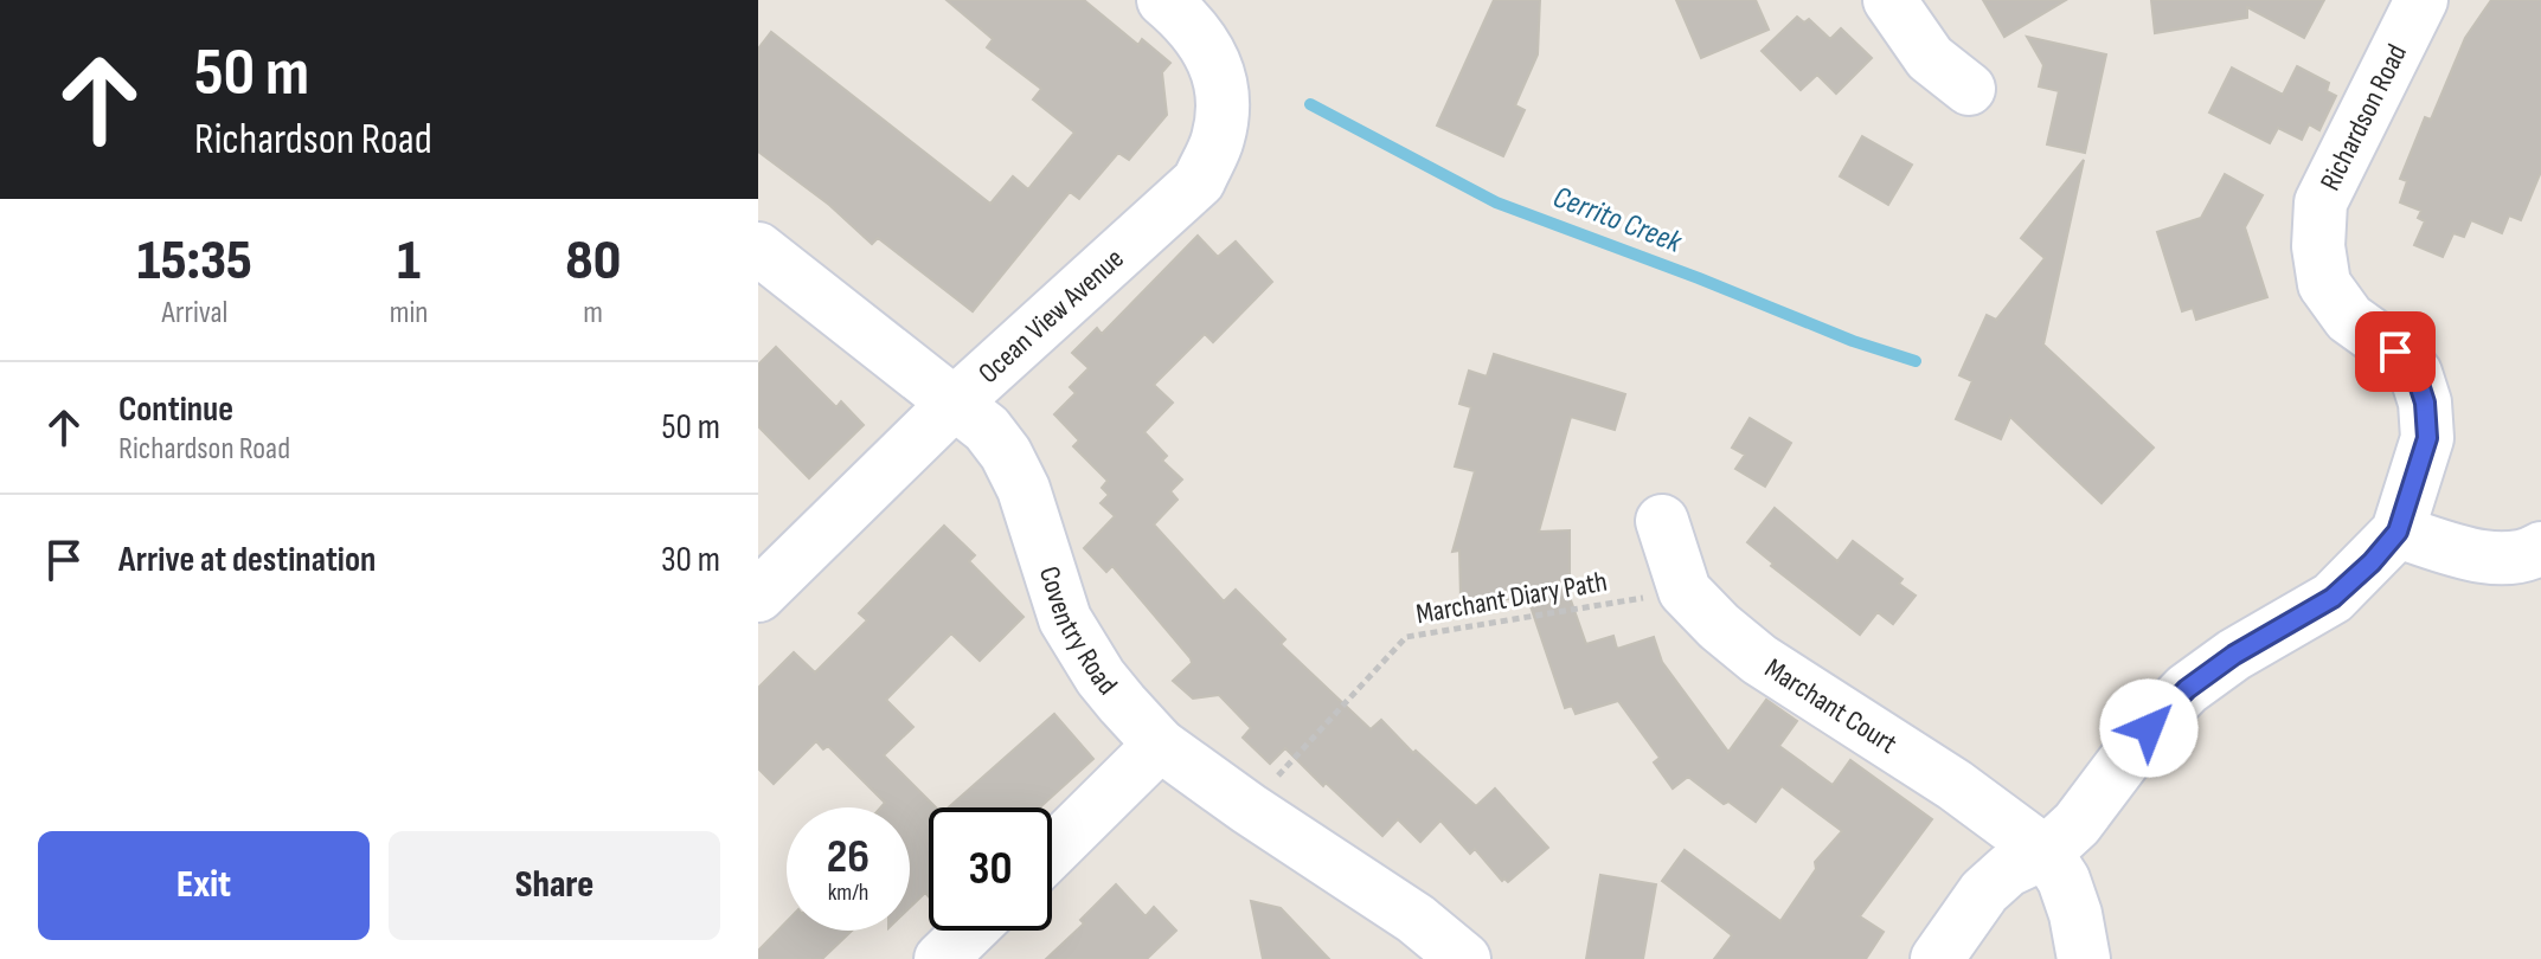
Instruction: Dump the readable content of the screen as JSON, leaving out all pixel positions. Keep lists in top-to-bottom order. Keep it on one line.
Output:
{"streets":{"street":["Richardson Road","Ocean View Avenue","Coventry Road","Marchant Court"],"path":["Marchant Diary Path"]},"crossings":[["Ocean View Avenue","Coventry Road"],["Marchant Diary Path","Coventry Road"],["Marchant Diary Path","Marchant Court"]],"water":["Cerrito Creek"],"page":{"turn":["50 m","Richardson Road"],"eta":["15:35","Arrival","1","min","80","m"],"list":[{"name":"Continue","note":"Richardson Road","value":"50 m"},{"name":"Arrive at destination","value":"30 m"}],"speed":"26 km/h","limit":"30","buttons":["Exit","Share"]}}
